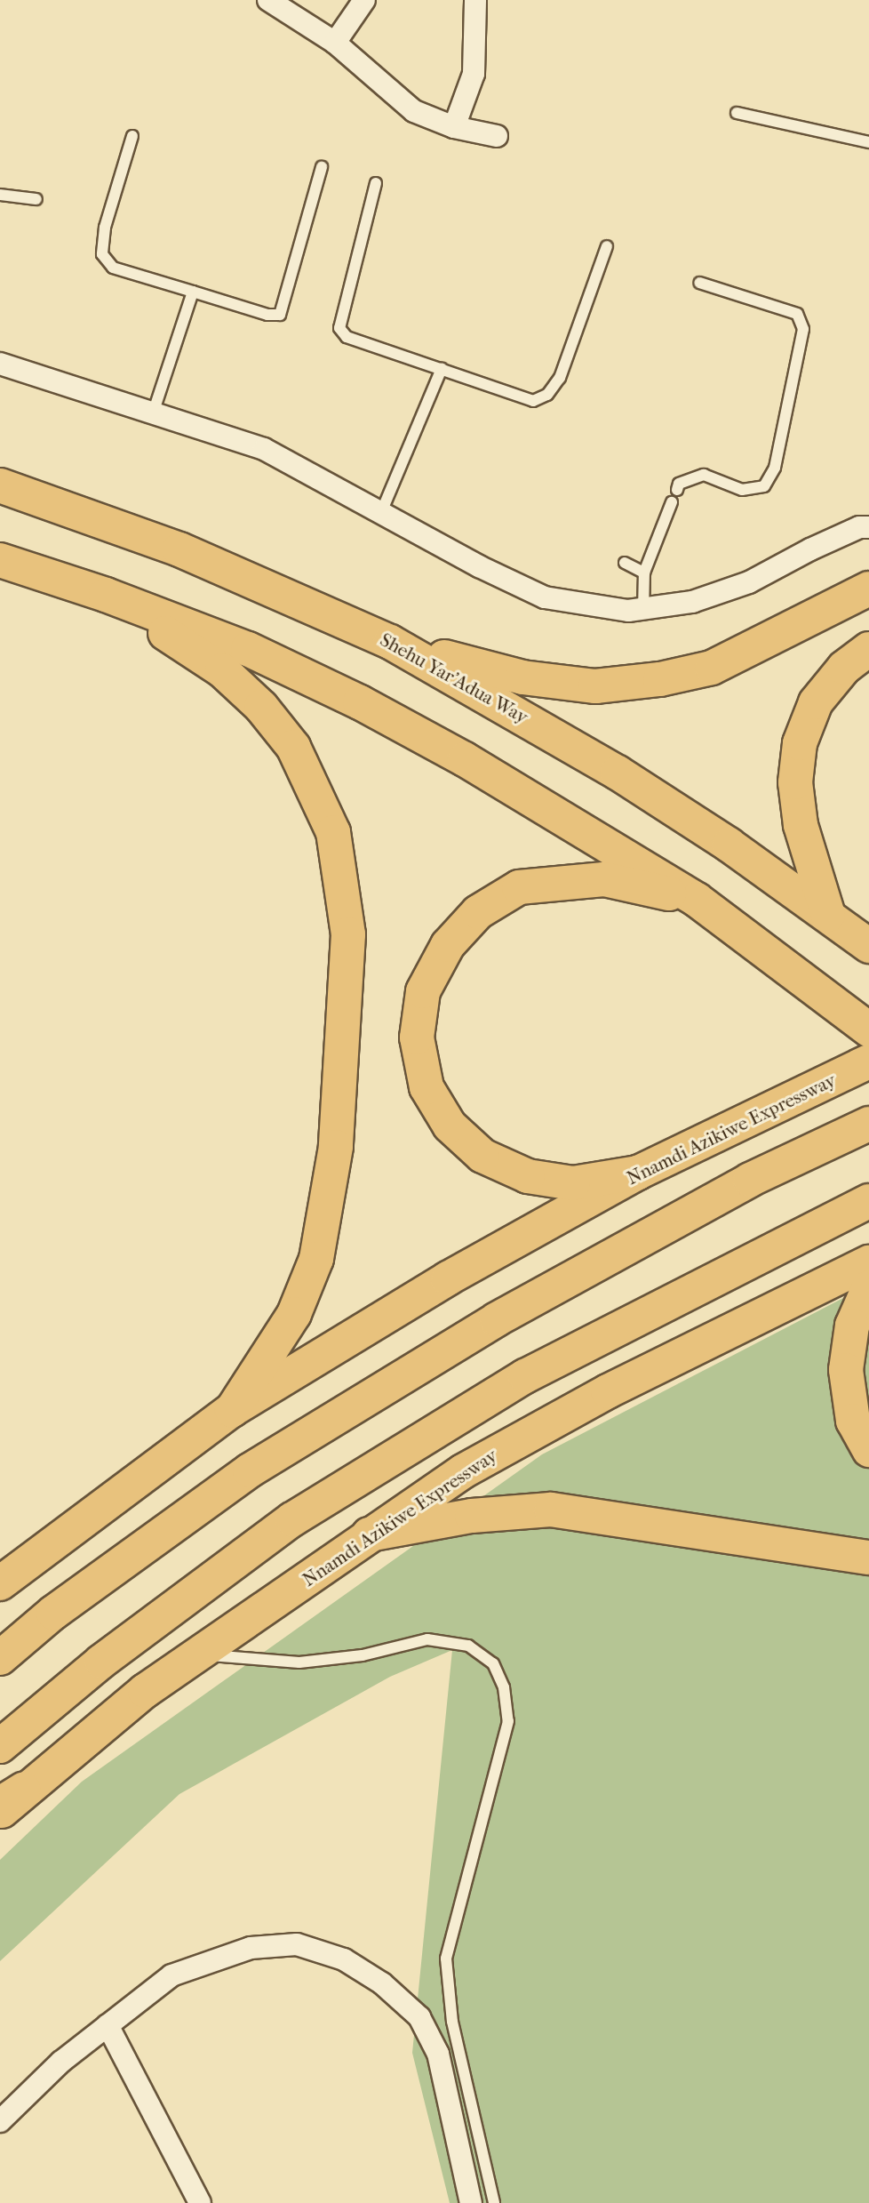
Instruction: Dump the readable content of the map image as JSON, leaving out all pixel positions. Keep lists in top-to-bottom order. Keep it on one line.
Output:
{"streets":{"highway":["Shehu Yar'Adua Way","Nnamdi Azikiwe Expressway"]}}
